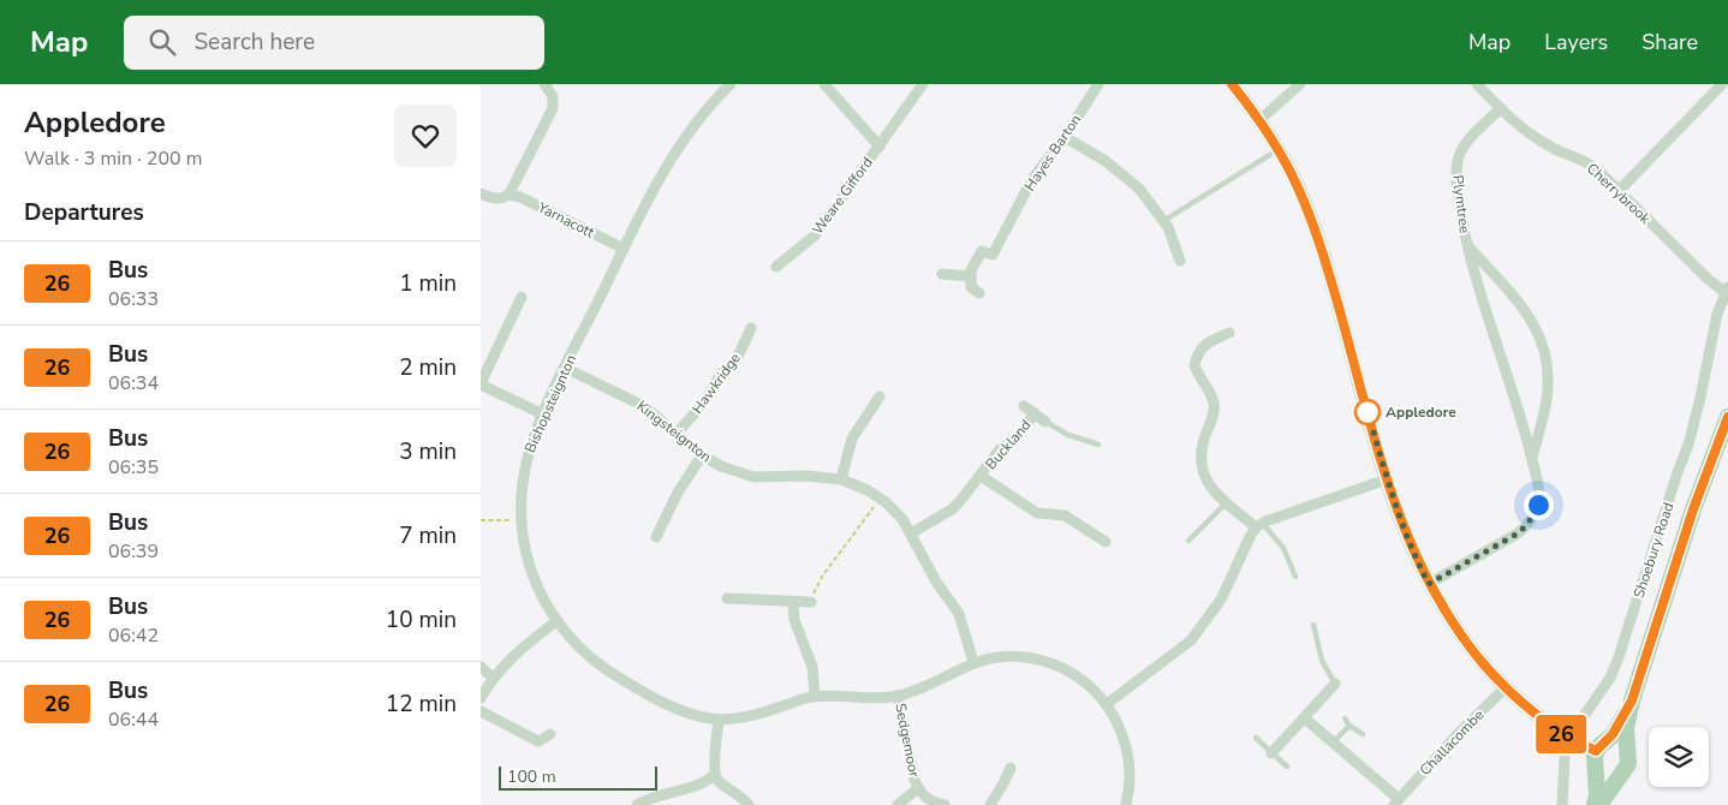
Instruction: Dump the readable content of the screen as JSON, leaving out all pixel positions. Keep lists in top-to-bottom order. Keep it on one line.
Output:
{"streets":{"street":["Hayes Barton","Cherrybrook","Weare Gifford","Plymtree","Yarnacott","Hawkridge","Bishopsteignton","Kingsteignton","Buckland","Shoebury Road","Sedgemoor","Challacombe"]},"crossings":[["Cherrybrook","Plymtree"],["Cherrybrook","Shoebury Road"],["Yarnacott","Bishopsteignton"],["Hawkridge","Kingsteignton"],["Bishopsteignton","Kingsteignton"],["Bishopsteignton","Sedgemoor"],["Kingsteignton","Buckland"]],"places":["Appledore"],"lines":["bus line 26"],"scale_bar":"100 m","page":{"header":"Map","search":"Search here","nav":["Map","Layers","Share"],"heading":[["Appledore","Walk · 3 min · 200 m"],"Departures"],"on_map":"26","list":[{"mark":"26","name":"Bus","note":"06:33","value":"1 min"},{"mark":"26","name":"Bus","note":"06:34","value":"2 min"},{"mark":"26","name":"Bus","note":"06:35","value":"3 min"},{"mark":"26","name":"Bus","note":"06:39","value":"7 min"},{"mark":"26","name":"Bus","note":"06:42","value":"10 min"},{"mark":"26","name":"Bus","note":"06:44","value":"12 min"}],"scale":"100 m"}}
